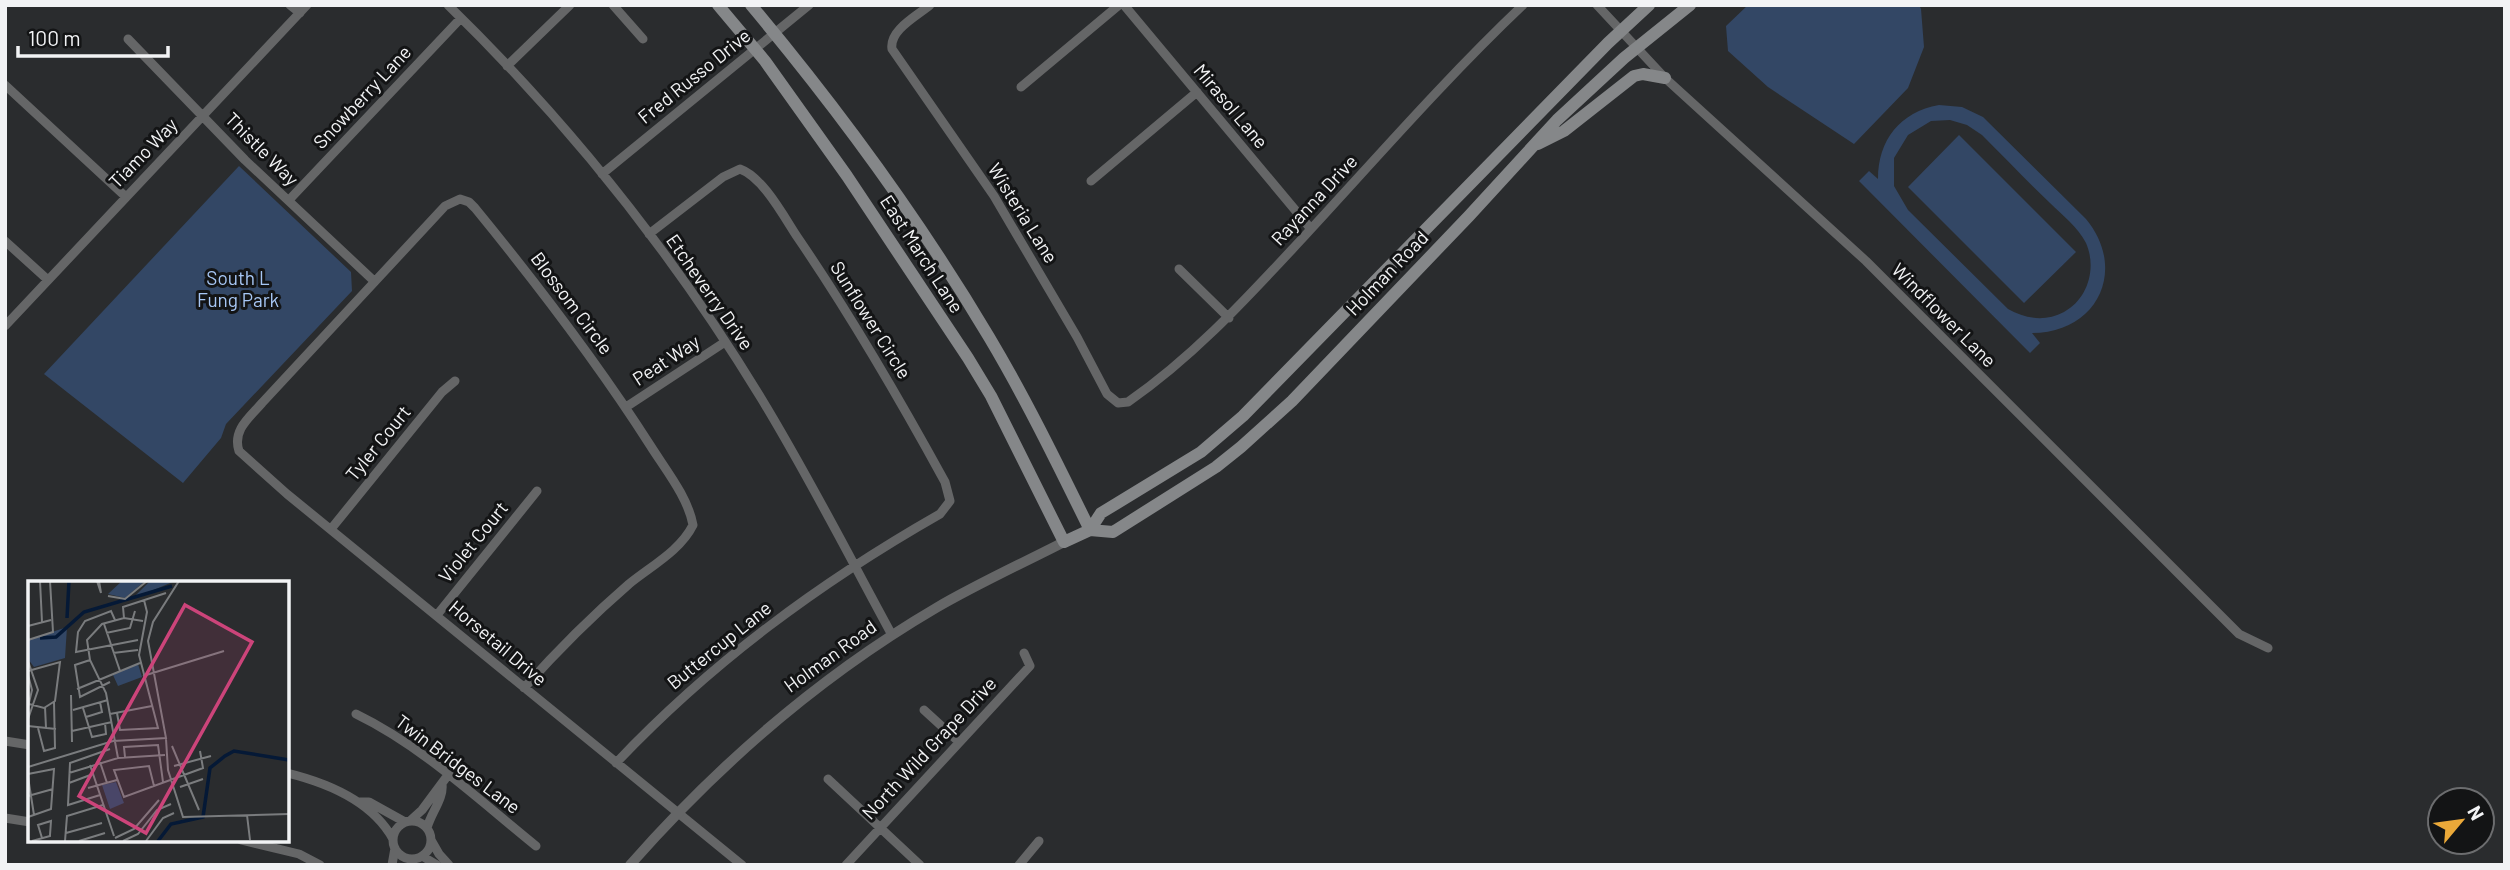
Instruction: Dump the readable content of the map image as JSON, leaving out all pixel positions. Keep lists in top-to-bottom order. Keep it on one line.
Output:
{"streets":{"main road":["East March Lane","Holman Road"],"street":["Fred Russo Drive","Snowberry Lane","Mirasol Lane","Thistle Way","Tiamo Way","Rayanna Drive","Wisteria Lane","Etcheverry Drive","Blossom Circle","Windflower Lane","Sunflower Circle","Peat Way","Tyler Court","Violet Court","Horsetail Drive","Buttercup Lane","North Wild Grape Drive","Twin Bridges Lane"]},"crossings":[["Fred Russo Drive","East March Lane"],["Fred Russo Drive","Etcheverry Drive"],["Snowberry Lane","Thistle Way"],["Snowberry Lane","Etcheverry Drive"],["Mirasol Lane","Rayanna Drive"],["Thistle Way","Tiamo Way"],["Thistle Way","Blossom Circle"],["Rayanna Drive","Wisteria Lane"],["East March Lane","Holman Road"],["Holman Road","Etcheverry Drive"],["Holman Road","Windflower Lane"],["Holman Road","Horsetail Drive"],["Etcheverry Drive","Sunflower Circle"],["Etcheverry Drive","Peat Way"],["Etcheverry Drive","Buttercup Lane"],["Blossom Circle","Peat Way"],["Blossom Circle","Horsetail Drive"],["Sunflower Circle","Buttercup Lane"],["Tyler Court","Horsetail Drive"],["Violet Court","Horsetail Drive"],["Horsetail Drive","Buttercup Lane"]],"parks":["South L Fung Park"],"scale_bar":"100 m","north":"top right"}
